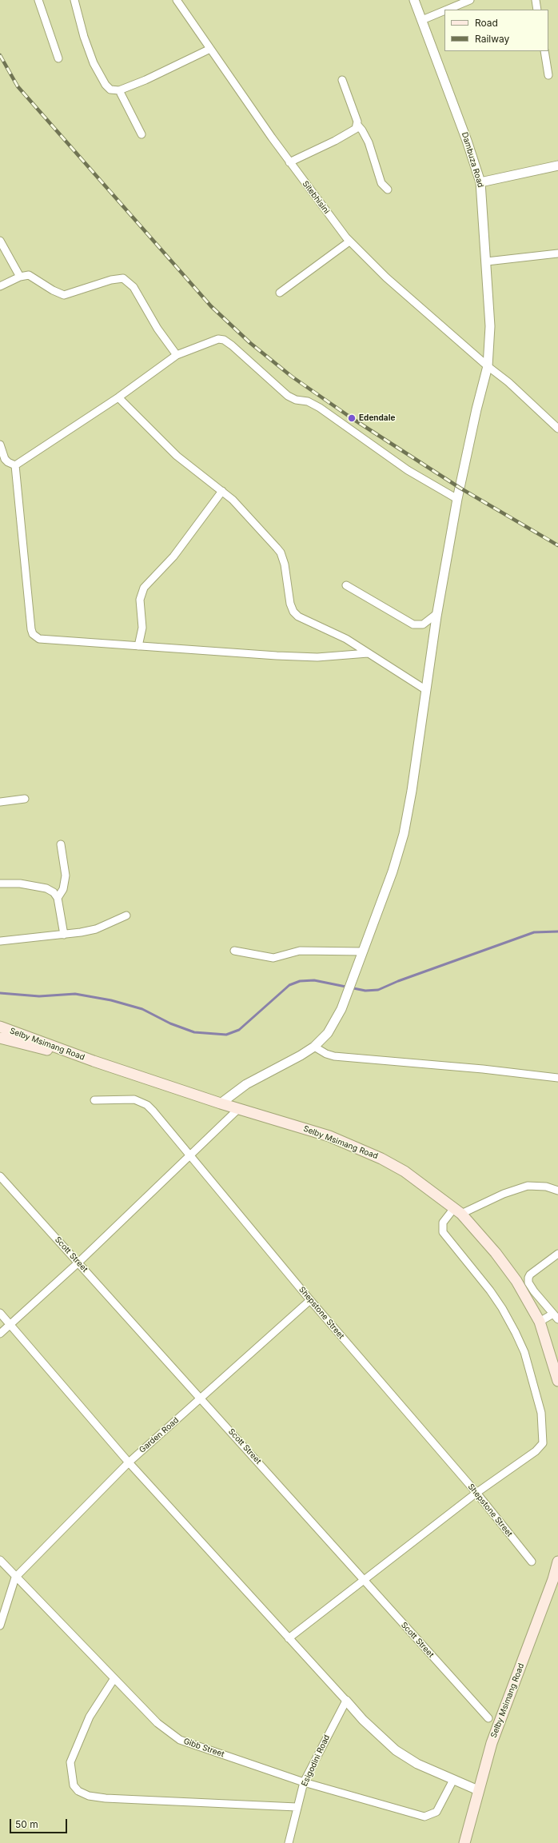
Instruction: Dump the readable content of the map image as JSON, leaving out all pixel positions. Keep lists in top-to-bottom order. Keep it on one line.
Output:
{"streets":{"main road":["Selby Msimang Road"],"street":["Dambuza Road","Sitebhisini","Scott Street","Shepstone Street","Garden Road","Gibb Street","Esigodini Road"]},"crossings":[["Dambuza Road","Sitebhisini"],["Dambuza Road","Selby Msimang Road"],["Scott Street","Garden Road"],["Shepstone Street","Garden Road"],["Garden Road","Gibb Street"],["Gibb Street","Esigodini Road"]],"places":["Edendale"],"legend":["Road","Railway"],"scale_bar":"50 m"}
